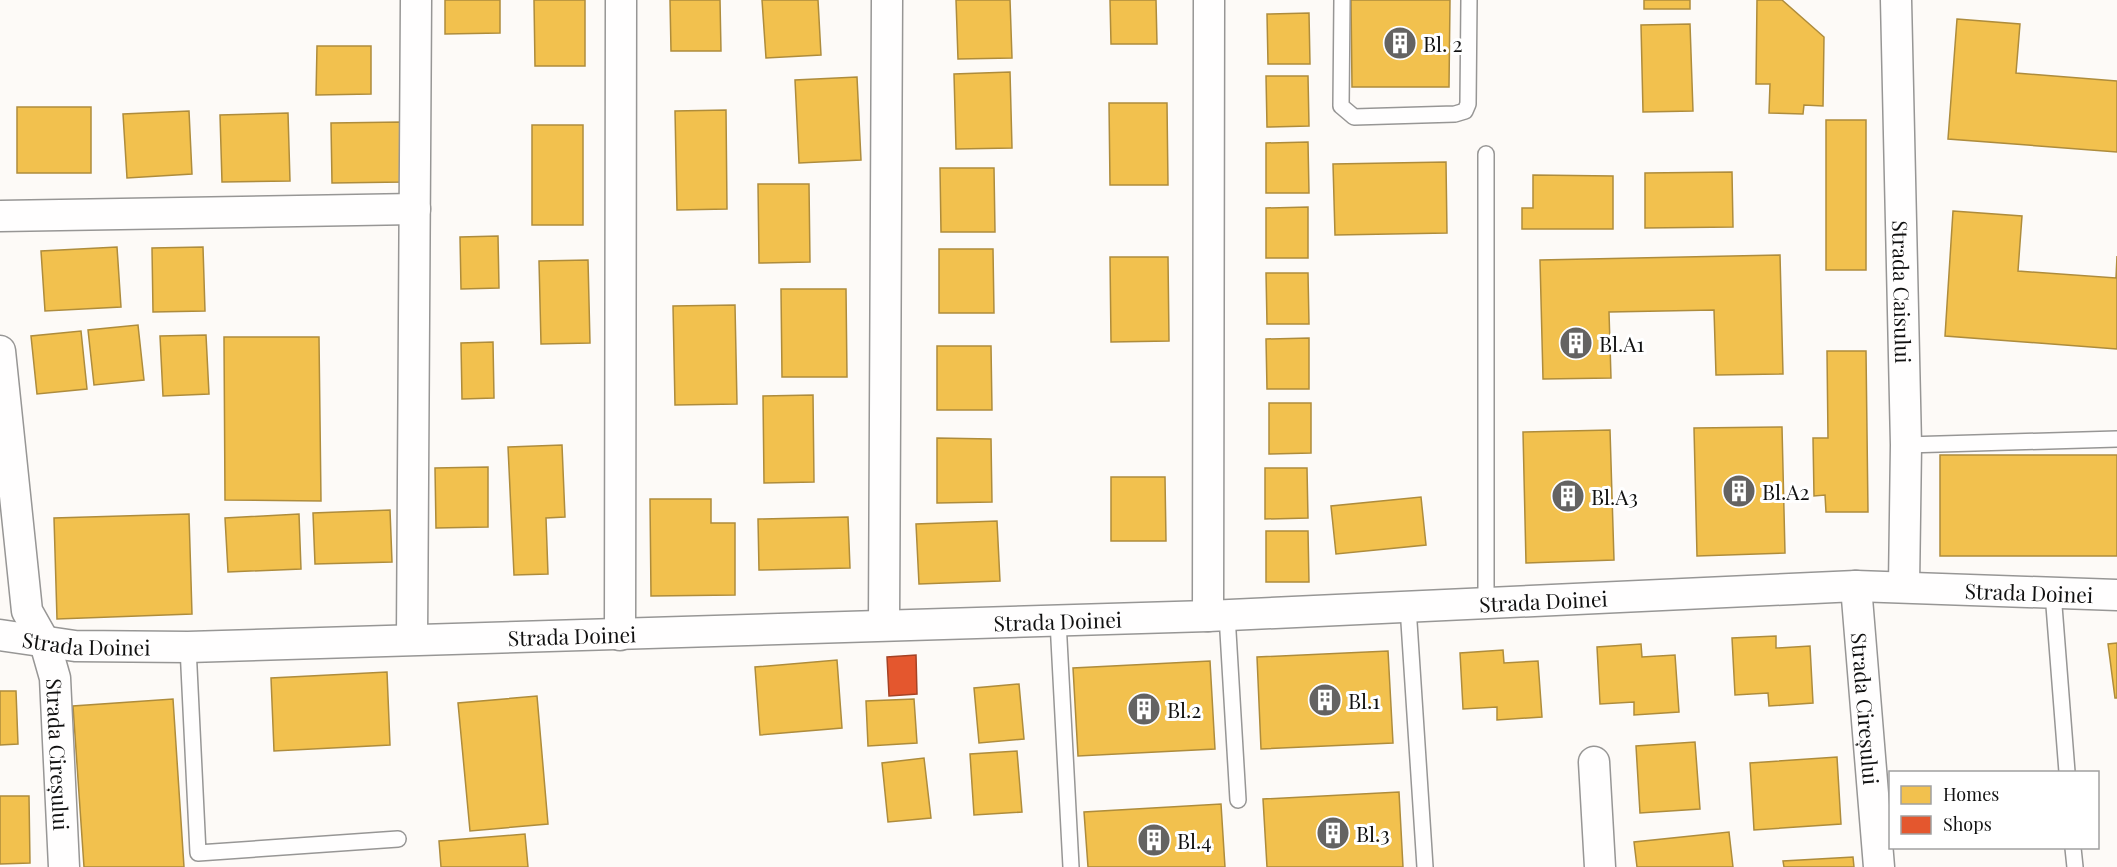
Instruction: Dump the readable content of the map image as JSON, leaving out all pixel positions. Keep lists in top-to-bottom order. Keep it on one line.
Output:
{"streets":{"street":["Strada Caisului","Strada Doinei","Strada Cireșului"]},"crossings":[["Strada Caisului","Strada Doinei"],["Strada Doinei","Strada Cireșului"]],"places":{"building":["Bl. 2","Bl.A1","Bl.A2","Bl.A3","Bl.1","Bl.2","Bl.3","Bl.4"]},"legend":["Homes","Shops"]}
